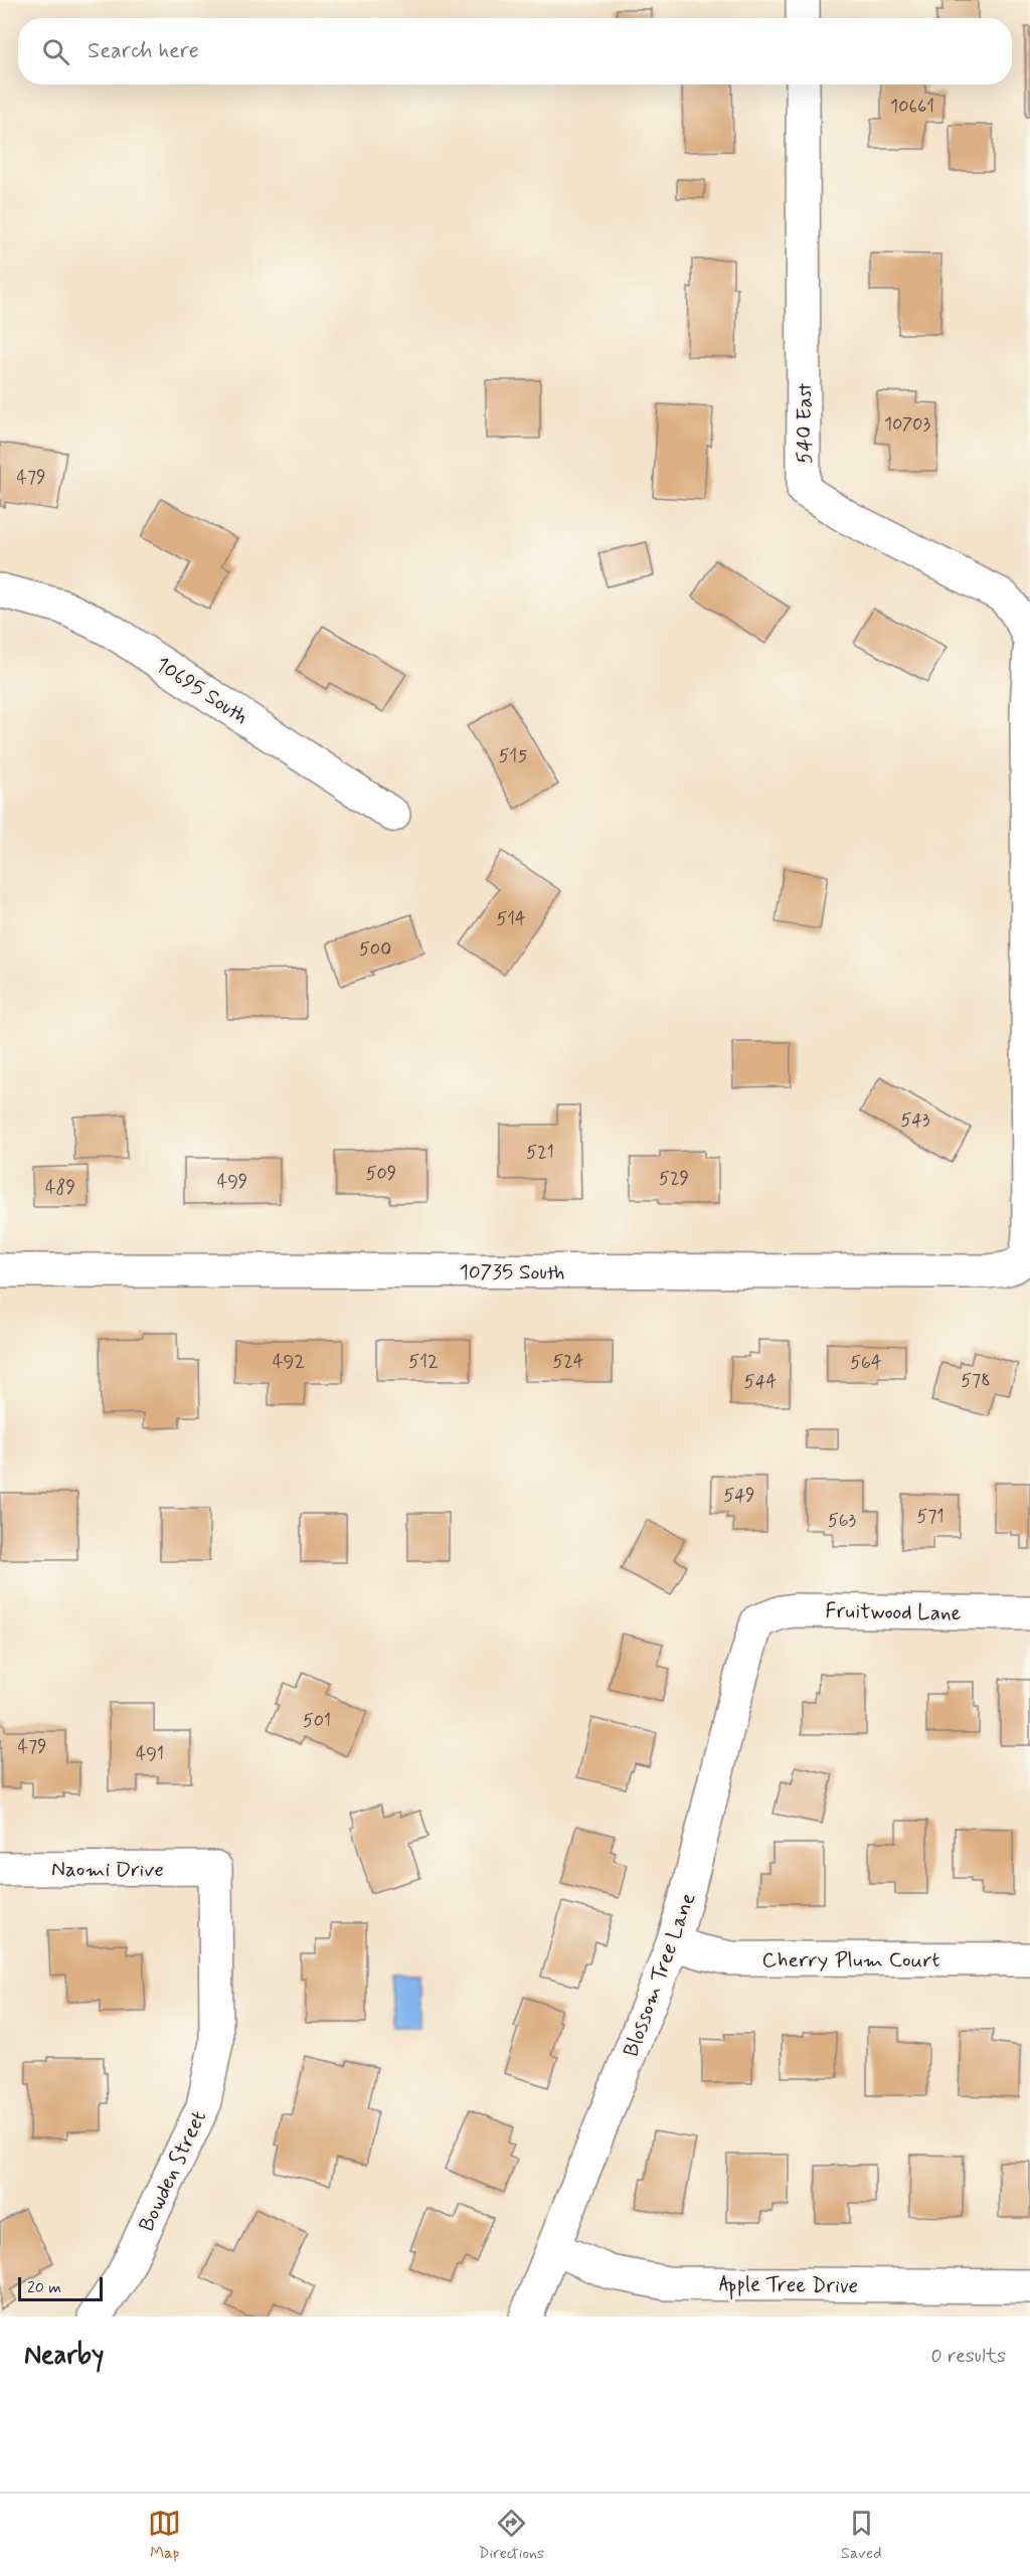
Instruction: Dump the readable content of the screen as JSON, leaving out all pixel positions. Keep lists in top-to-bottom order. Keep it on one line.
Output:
{"streets":{"street":["540 East","10695 South","10735 South","Fruitwood Lane","Naomi Drive","Cherry Plum Court","Blossom Tree Lane","Bowden Street","Apple Tree Drive"]},"crossings":[["Fruitwood Lane","Blossom Tree Lane"],["Naomi Drive","Bowden Street"],["Cherry Plum Court","Blossom Tree Lane"],["Blossom Tree Lane","Apple Tree Drive"]],"house_numbers":["10661","10703","479","515","514","500","543","521","509","529","499","489","492","512","524","564","578","544","549","571","563","501","479","491"],"scale_bar":"20 m","page":{"search":"Search here","scale":"20 m","heading":["Nearby","0 results"],"nav":["Map","Directions","Saved"]}}
